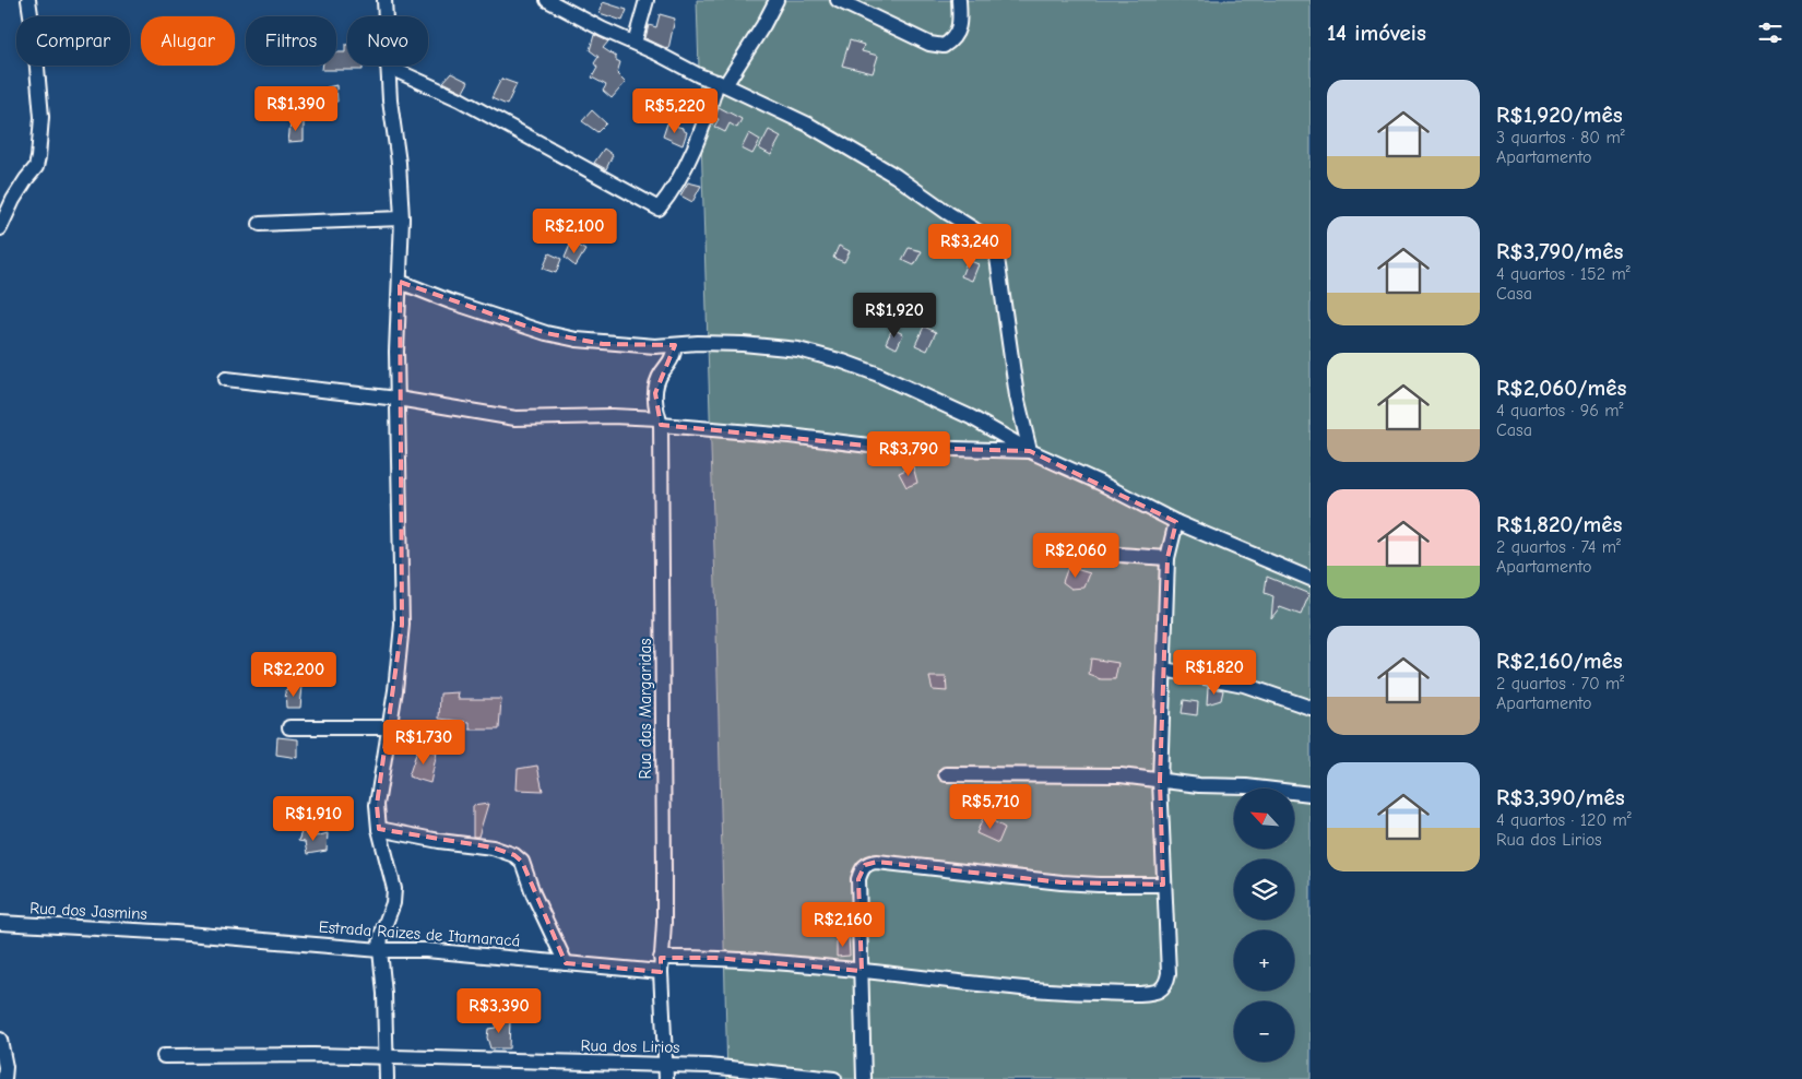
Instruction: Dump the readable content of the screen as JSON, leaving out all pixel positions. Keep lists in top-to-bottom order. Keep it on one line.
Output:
{"streets":{"street":["Rua das Margaridas","Rua dos Jasmins","Estrada Raizes de Itamaracá","Rua dos Lirios"]},"crossings":[["Rua das Margaridas","Estrada Raizes de Itamaracá"],["Rua das Margaridas","Rua dos Lirios"],["Rua dos Jasmins","Estrada Raizes de Itamaracá"]],"north":"top left","page":{"heading":"14 imóveis","chip":["Comprar","Alugar","Filtros","Novo"],"list":[{"name":"R$1,920/mês","note":"3 quartos · 80 m² · Apartamento"},{"name":"R$3,790/mês","note":"4 quartos · 152 m² · Casa"},{"name":"R$2,060/mês","note":"4 quartos · 96 m² · Casa"},{"name":"R$1,820/mês","note":"2 quartos · 74 m² · Apartamento"},{"name":"R$2,160/mês","note":"2 quartos · 70 m² · Apartamento"},{"name":"R$3,390/mês","note":"4 quartos · 120 m² · Rua dos Lirios"}],"price":["R$1,390","R$5,220","R$2,100","R$3,240","R$1,920","R$3,790","R$2,060","R$1,820","R$2,200","R$1,730","R$5,710","R$1,910","R$2,160","R$3,390"],"map_buttons":["+","−"]}}
